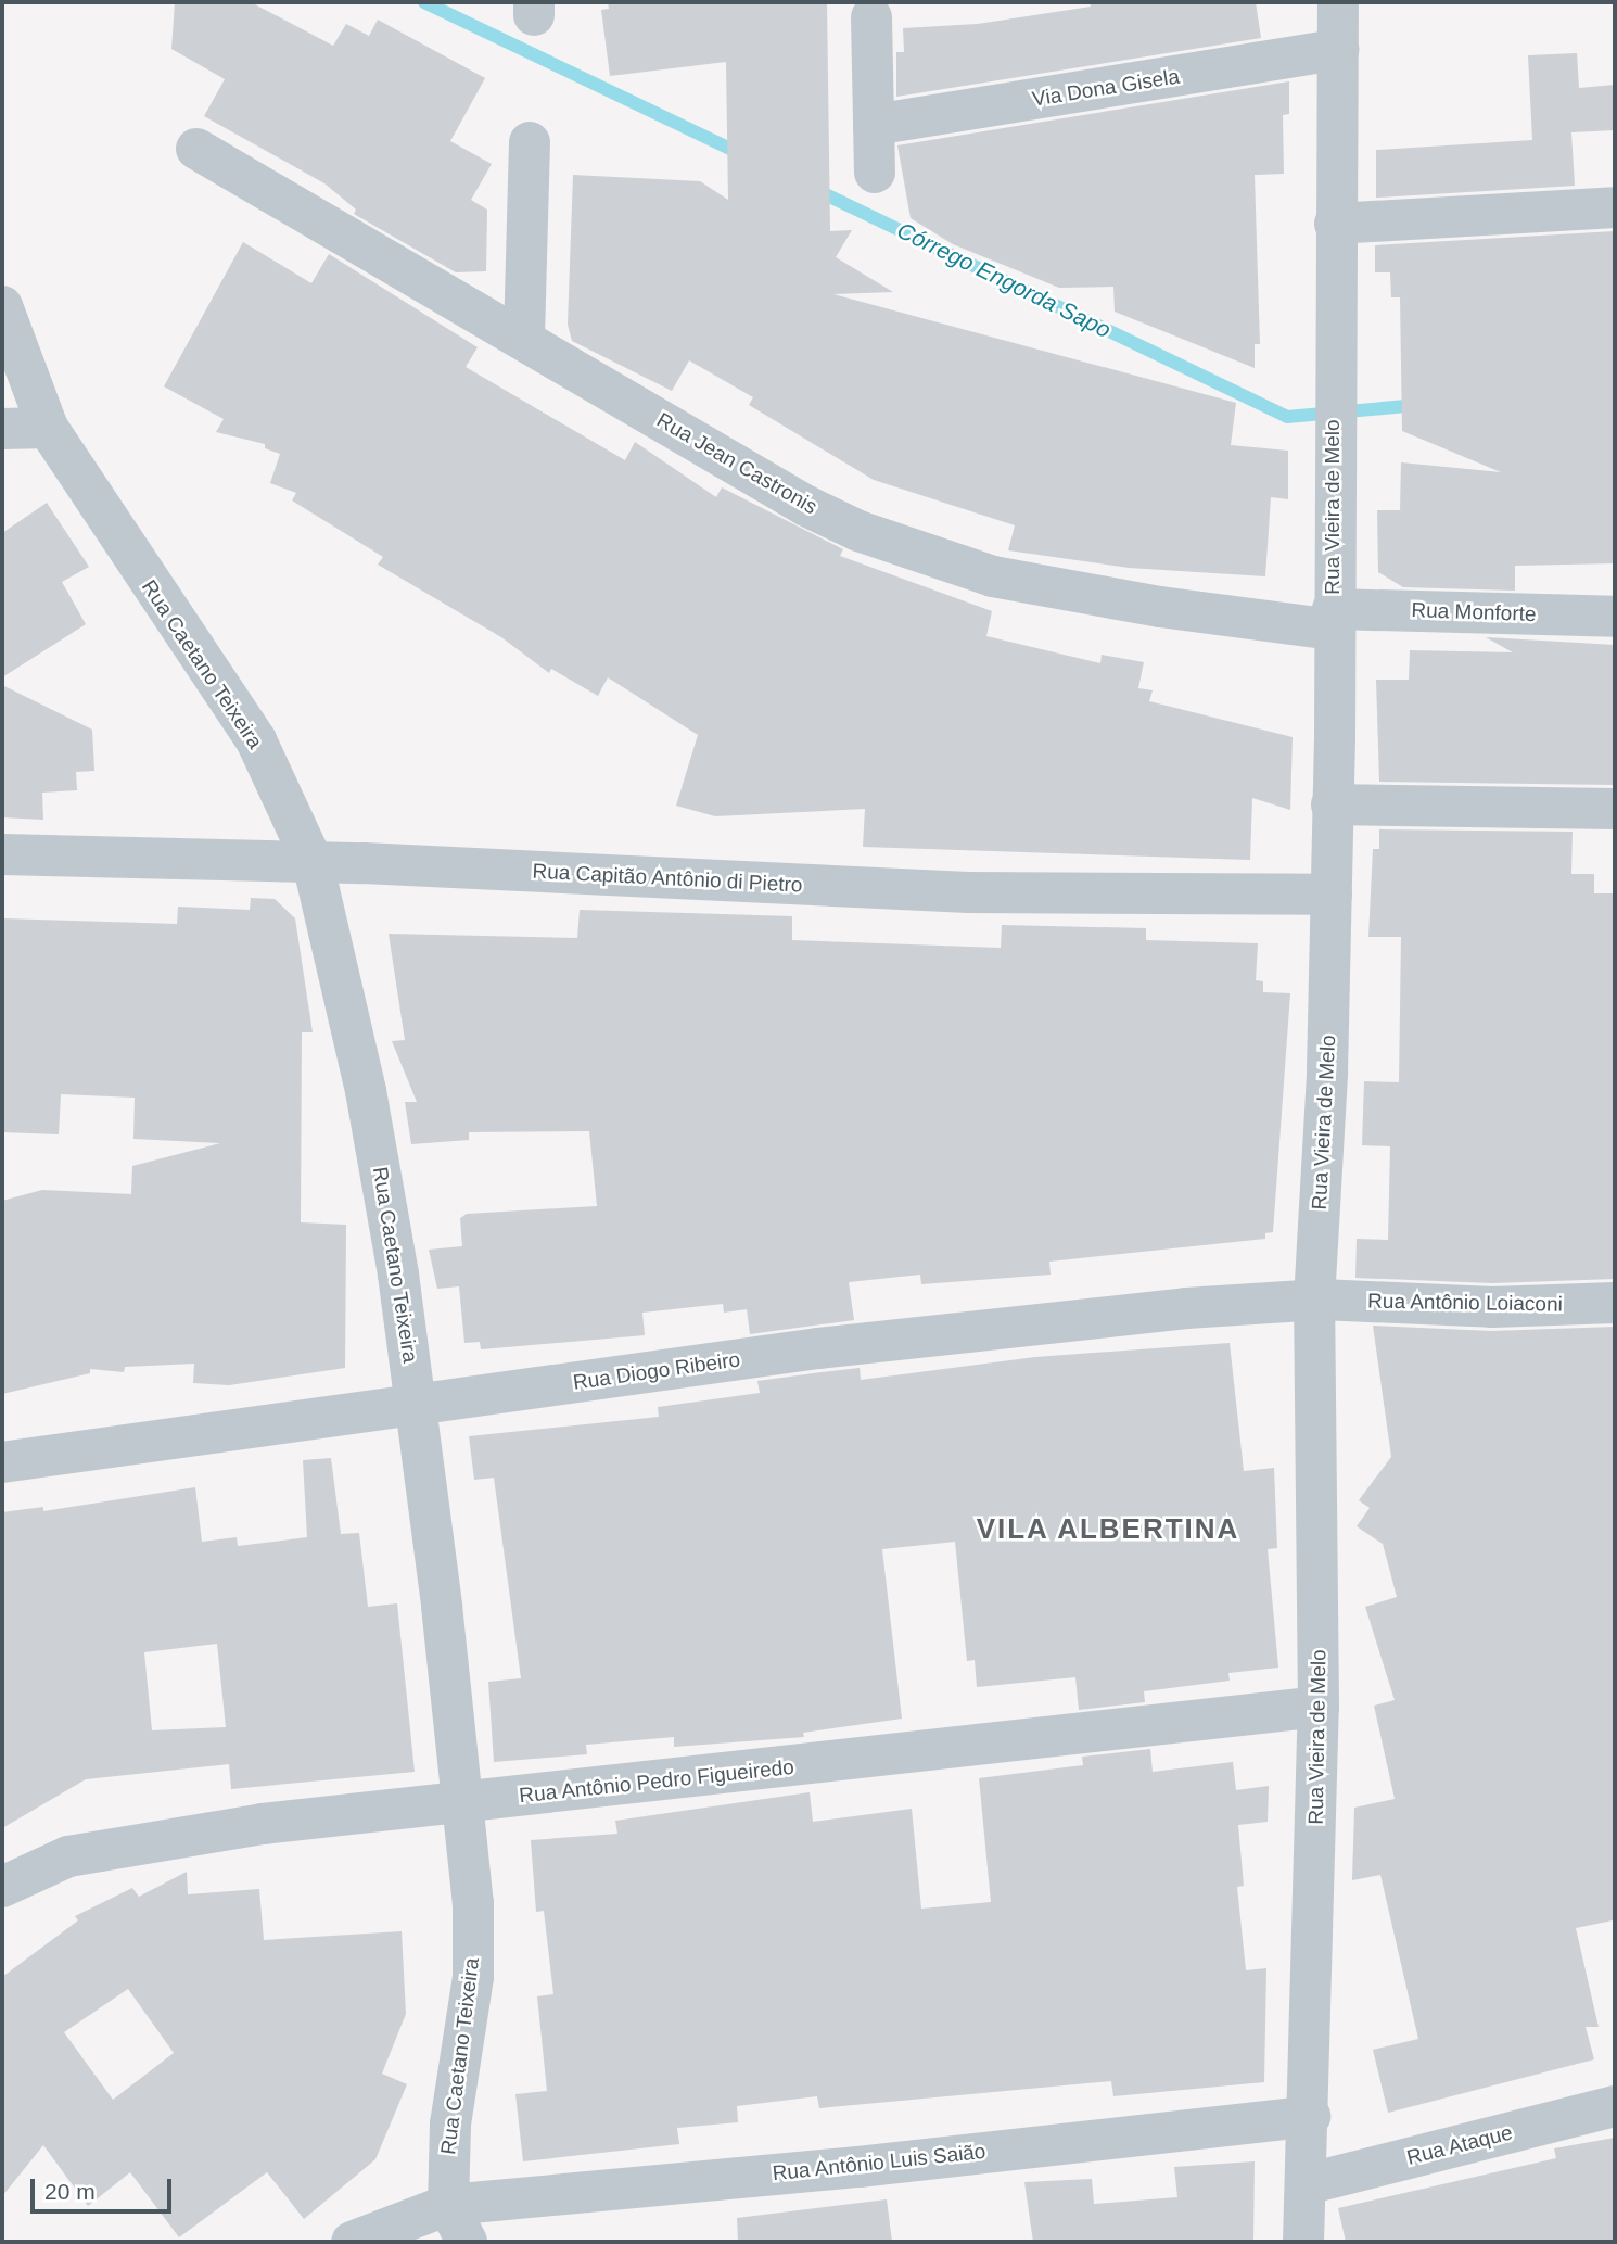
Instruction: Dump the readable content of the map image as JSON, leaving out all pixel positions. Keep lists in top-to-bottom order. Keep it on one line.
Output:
{"streets":{"street":["Via Dona Gisela","Rua Jean Castronis","Rua Vieira de Melo","Rua Monforte","Rua Caetano Teixeira","Rua Capitão Antônio di Pietro","Rua Antônio Loiaconi","Rua Diogo Ribeiro","Rua Antônio Pedro Figueiredo","Rua Ataque","Rua Antônio Luis Saião"]},"crossings":[["Via Dona Gisela","Rua Vieira de Melo"],["Rua Jean Castronis","Rua Vieira de Melo"],["Rua Jean Castronis","Rua Monforte"],["Rua Vieira de Melo","Rua Monforte"],["Rua Vieira de Melo","Rua Capitão Antônio di Pietro"],["Rua Vieira de Melo","Rua Antônio Loiaconi"],["Rua Vieira de Melo","Rua Diogo Ribeiro"],["Rua Vieira de Melo","Rua Antônio Pedro Figueiredo"],["Rua Vieira de Melo","Rua Ataque"],["Rua Vieira de Melo","Rua Antônio Luis Saião"],["Rua Caetano Teixeira","Rua Capitão Antônio di Pietro"],["Rua Caetano Teixeira","Rua Diogo Ribeiro"],["Rua Caetano Teixeira","Rua Antônio Pedro Figueiredo"],["Rua Caetano Teixeira","Rua Antônio Luis Saião"],["Rua Antônio Loiaconi","Rua Diogo Ribeiro"]],"districts":["VILA ALBERTINA"],"water":["Córrego Engorda Sapo"],"scale_bar":"20 m"}
